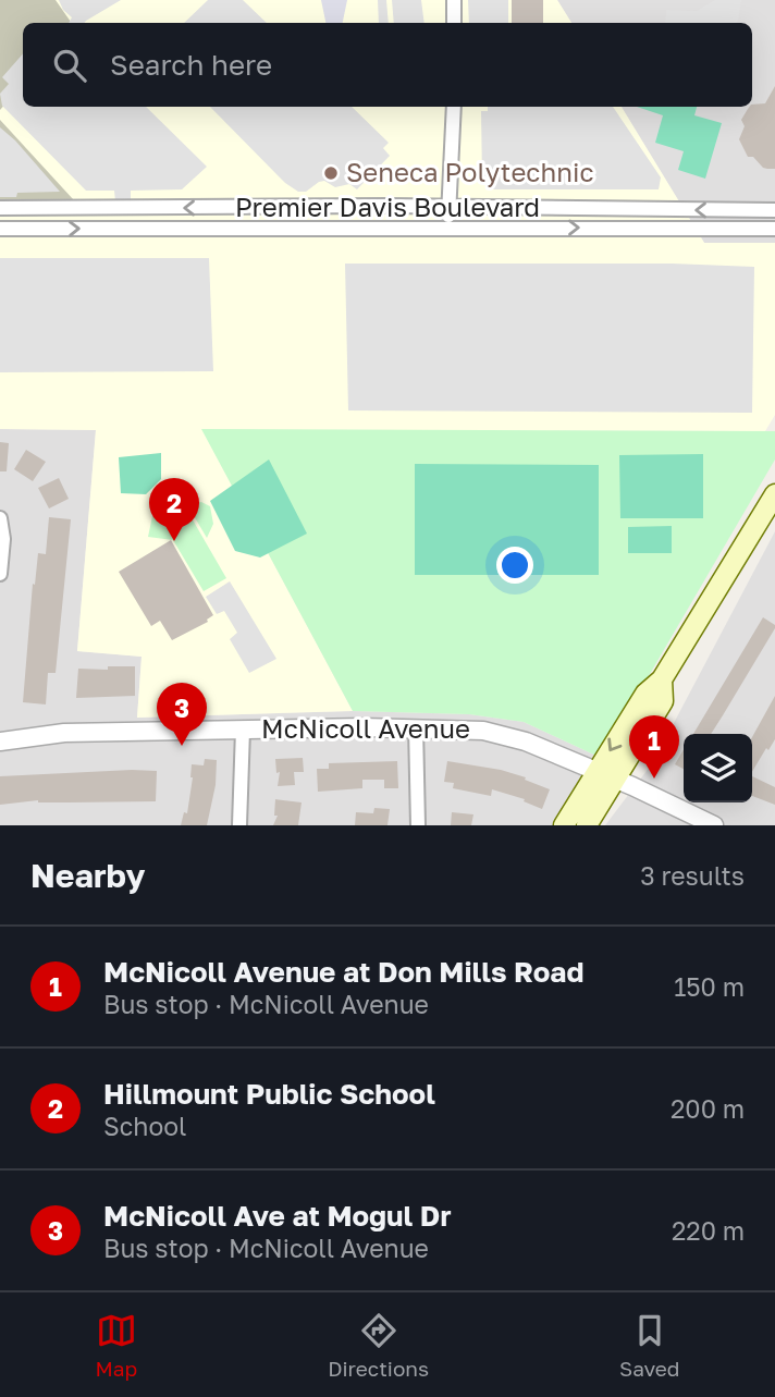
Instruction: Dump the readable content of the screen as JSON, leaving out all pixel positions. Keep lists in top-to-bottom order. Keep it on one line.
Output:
{"streets":{"street":["Premier Davis Boulevard","McNicoll Avenue"]},"places":["Seneca Polytechnic"],"page":{"search":"Search here","pins":["2","3","1"],"heading":["Nearby","3 results"],"list":[{"mark":"1","name":"McNicoll Avenue at Don Mills Road","note":"Bus stop · McNicoll Avenue","value":"150 m"},{"mark":"2","name":"Hillmount Public School","note":"School","value":"200 m"},{"mark":"3","name":"McNicoll Ave at Mogul Dr","note":"Bus stop · McNicoll Avenue","value":"220 m"}],"nav":["Map","Directions","Saved"]}}
